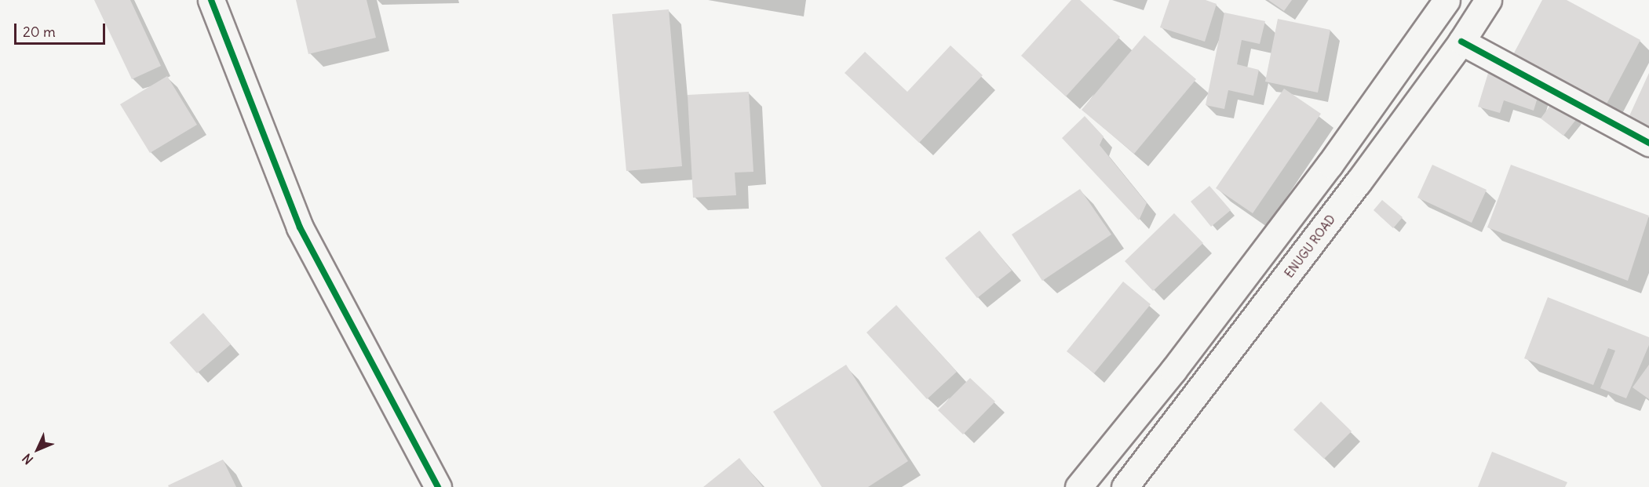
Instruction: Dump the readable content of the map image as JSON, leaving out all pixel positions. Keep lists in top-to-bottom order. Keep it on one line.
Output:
{"streets":{"main road":["ENUGU ROAD"]},"scale_bar":"20 m","north":"bottom left"}
